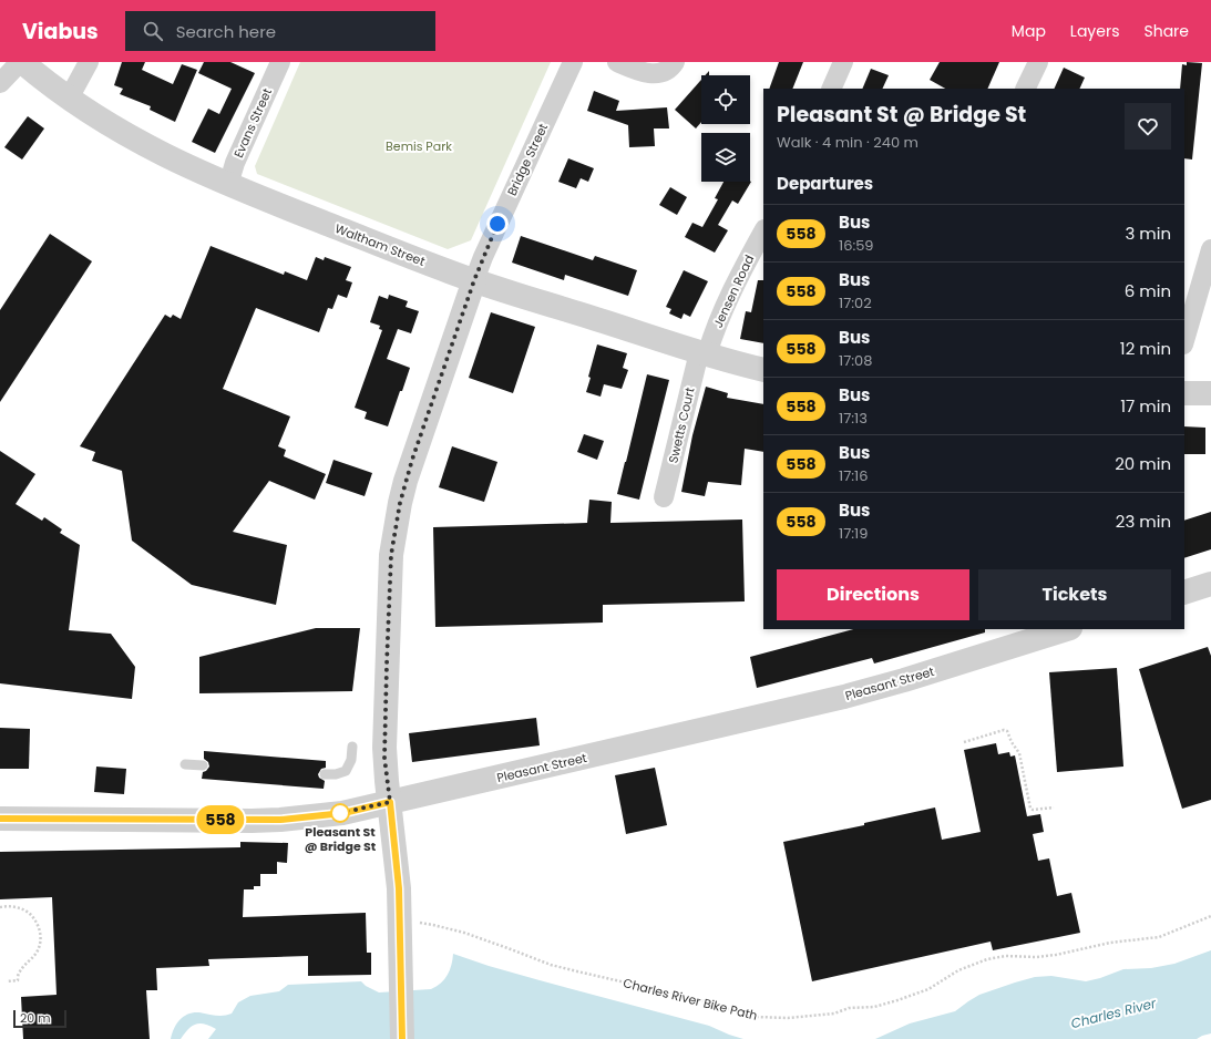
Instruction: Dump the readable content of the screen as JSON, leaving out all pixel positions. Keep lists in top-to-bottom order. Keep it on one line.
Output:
{"streets":{"street":["Evans Street","Bridge Street","Waltham Street","Jensen Road","Swetts Court","Pleasant Street"],"path":["Charles River Bike Path"]},"crossings":[["Evans Street","Waltham Street"],["Bridge Street","Waltham Street"],["Bridge Street","Pleasant Street"],["Bridge Street","Charles River Bike Path"],["Waltham Street","Jensen Road"],["Waltham Street","Swetts Court"],["Jensen Road","Swetts Court"]],"water":["Charles River"],"parks":["Bemis Park"],"places":["Pleasant St @ Bridge St"],"lines":["bus line 558"],"scale_bar":"20 m","page":{"header":"Viabus","search":"Search here","nav":["Map","Layers","Share"],"on_map":"558","heading":[["Pleasant St @ Bridge St","Walk · 4 min · 240 m"],"Departures"],"list":[{"mark":"558","name":"Bus","note":"16:59","value":"3 min"},{"mark":"558","name":"Bus","note":"17:02","value":"6 min"},{"mark":"558","name":"Bus","note":"17:08","value":"12 min"},{"mark":"558","name":"Bus","note":"17:13","value":"17 min"},{"mark":"558","name":"Bus","note":"17:16","value":"20 min"},{"mark":"558","name":"Bus","note":"17:19","value":"23 min"}],"buttons":["Directions","Tickets"],"scale":"20 m"}}
